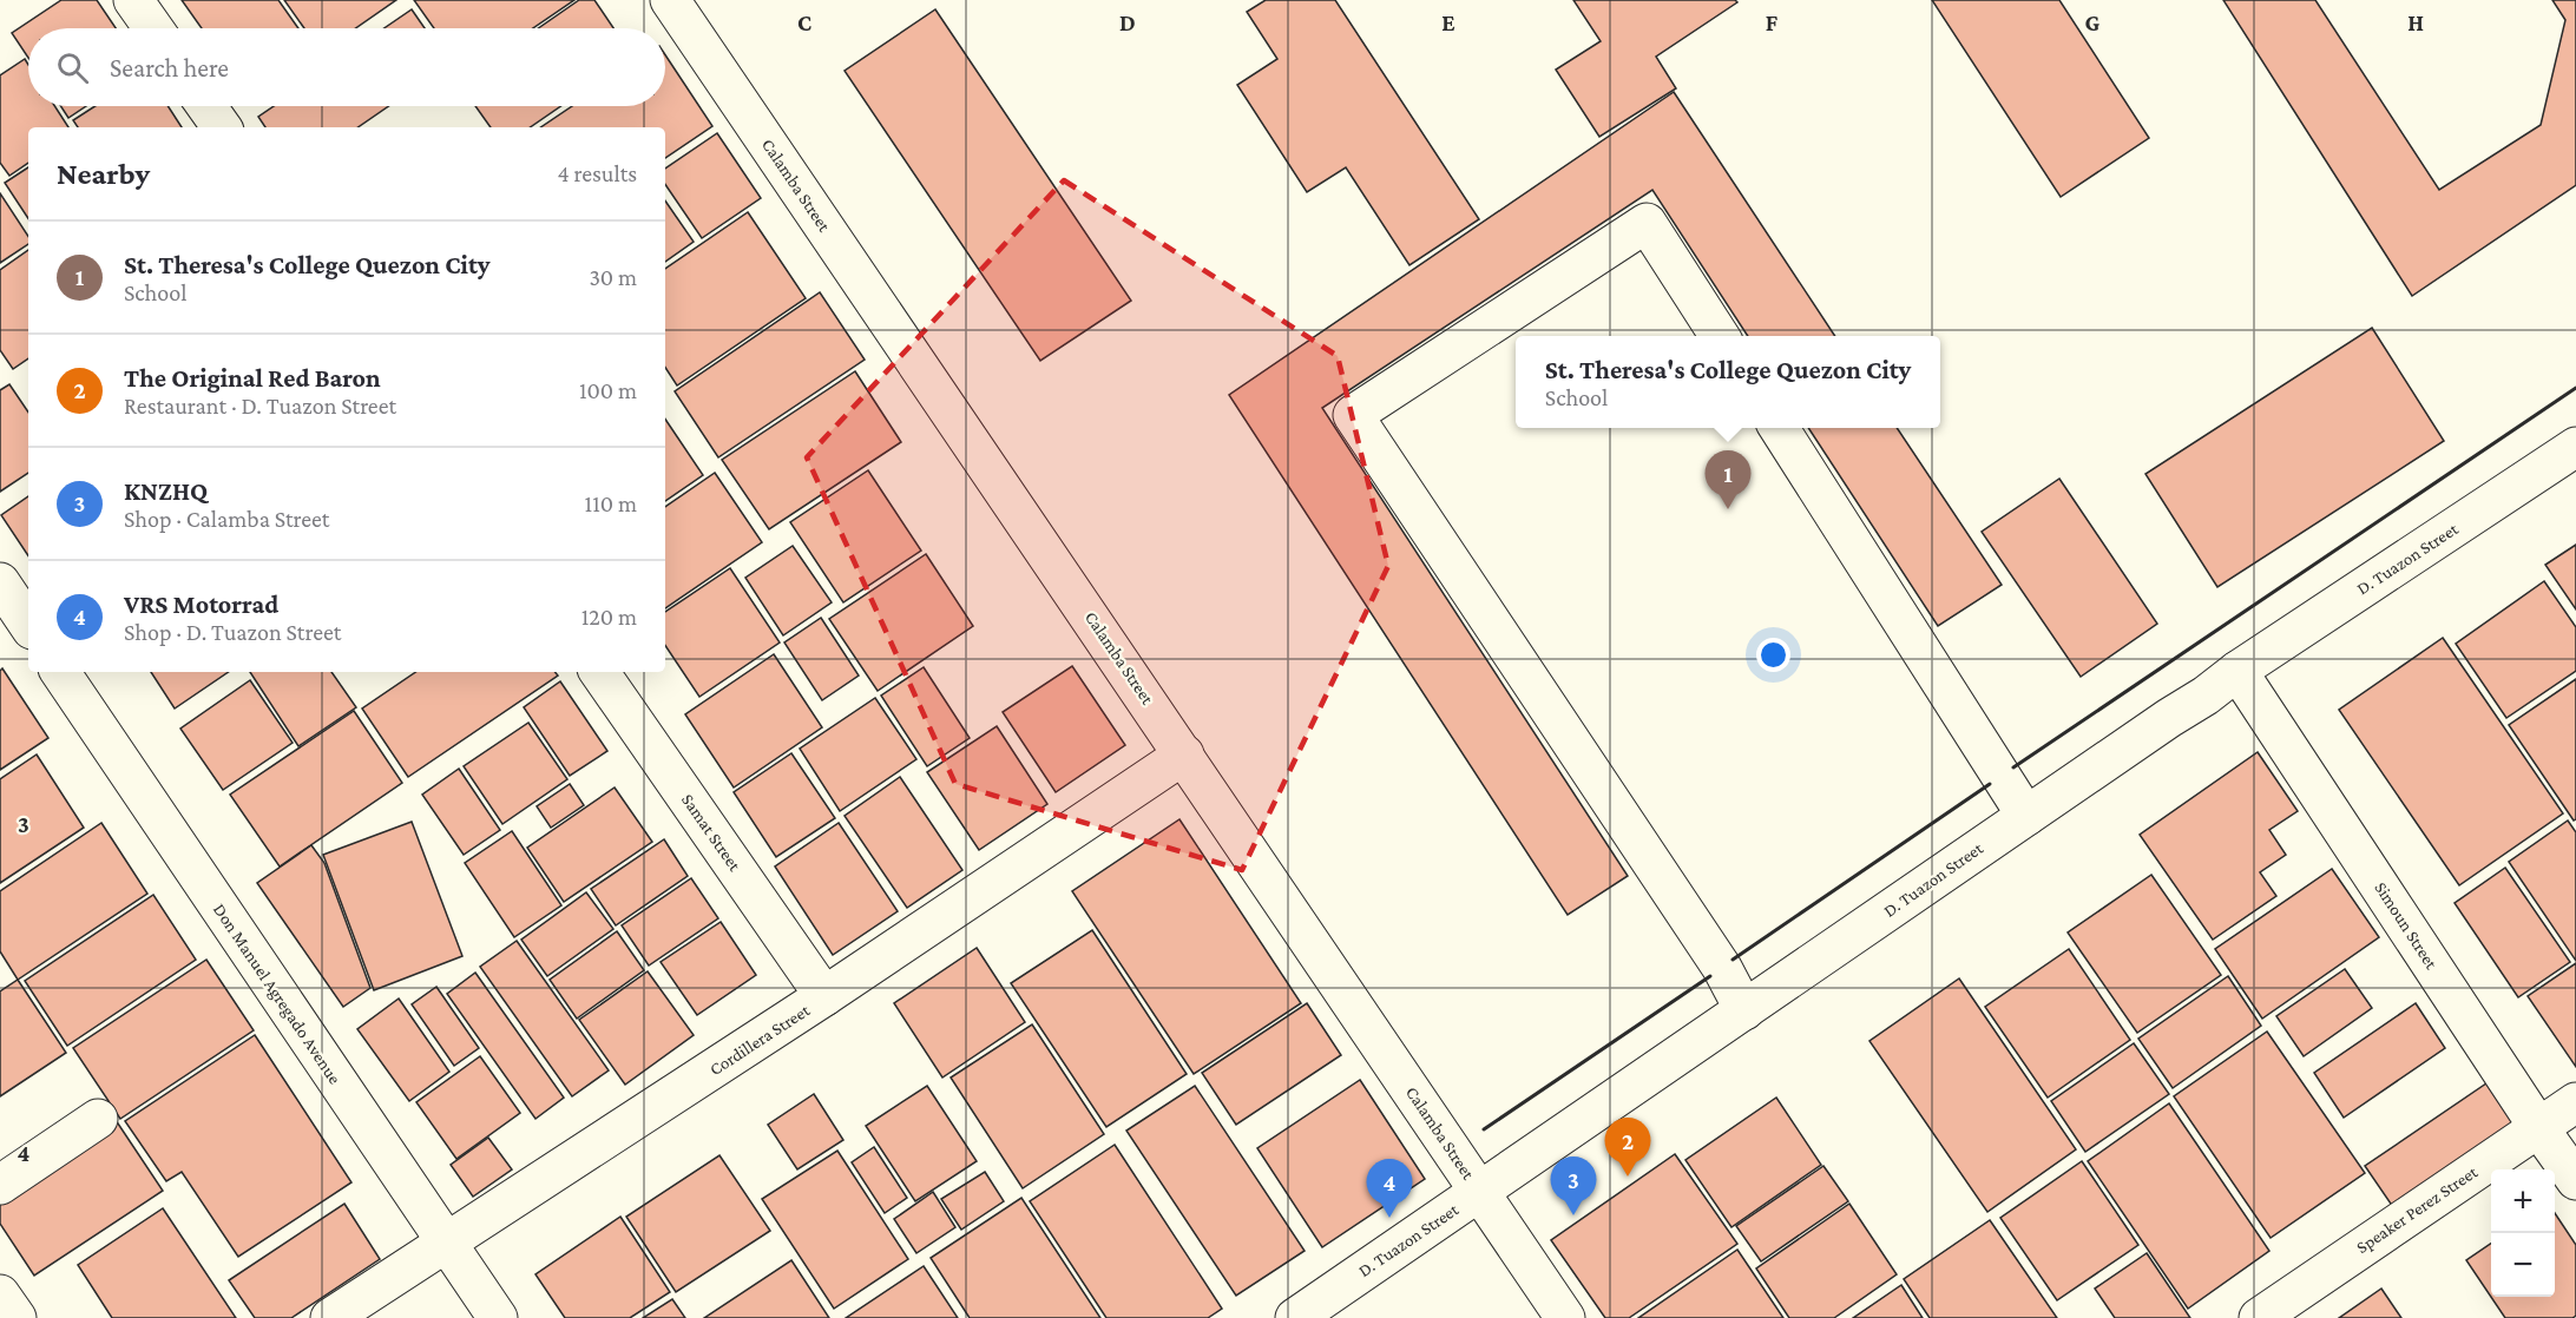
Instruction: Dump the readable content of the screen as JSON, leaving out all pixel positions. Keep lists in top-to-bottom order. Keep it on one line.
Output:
{"streets":{"street":["Calamba Street","D. Tuazon Street","Samat Street","Simoun Street","Don Manuel Agregado Avenue","Cordillera Street","Speaker Perez Street"]},"crossings":[["Calamba Street","D. Tuazon Street"],["Calamba Street","Cordillera Street"],["D. Tuazon Street","Simoun Street"],["Samat Street","Cordillera Street"],["Simoun Street","Speaker Perez Street"],["Don Manuel Agregado Avenue","Cordillera Street"]],"page":{"search":"Search here","heading":["Nearby","4 results"],"list":[{"mark":"1","name":"St. Theresa's College Quezon City","note":"School","value":"30 m"},{"mark":"2","name":"The Original Red Baron","note":"Restaurant · D. Tuazon Street","value":"100 m"},{"mark":"3","name":"KNZHQ","note":"Shop · Calamba Street","value":"110 m"},{"mark":"4","name":"VRS Motorrad","note":"Shop · D. Tuazon Street","value":"120 m"}],"popup":["St. Theresa's College Quezon City","School"],"pins":["1","2","3","4"],"map_buttons":["+","−"]},"grid":{"columns":["C","D","E","F","G","H"],"rows":["3","4"]}}
